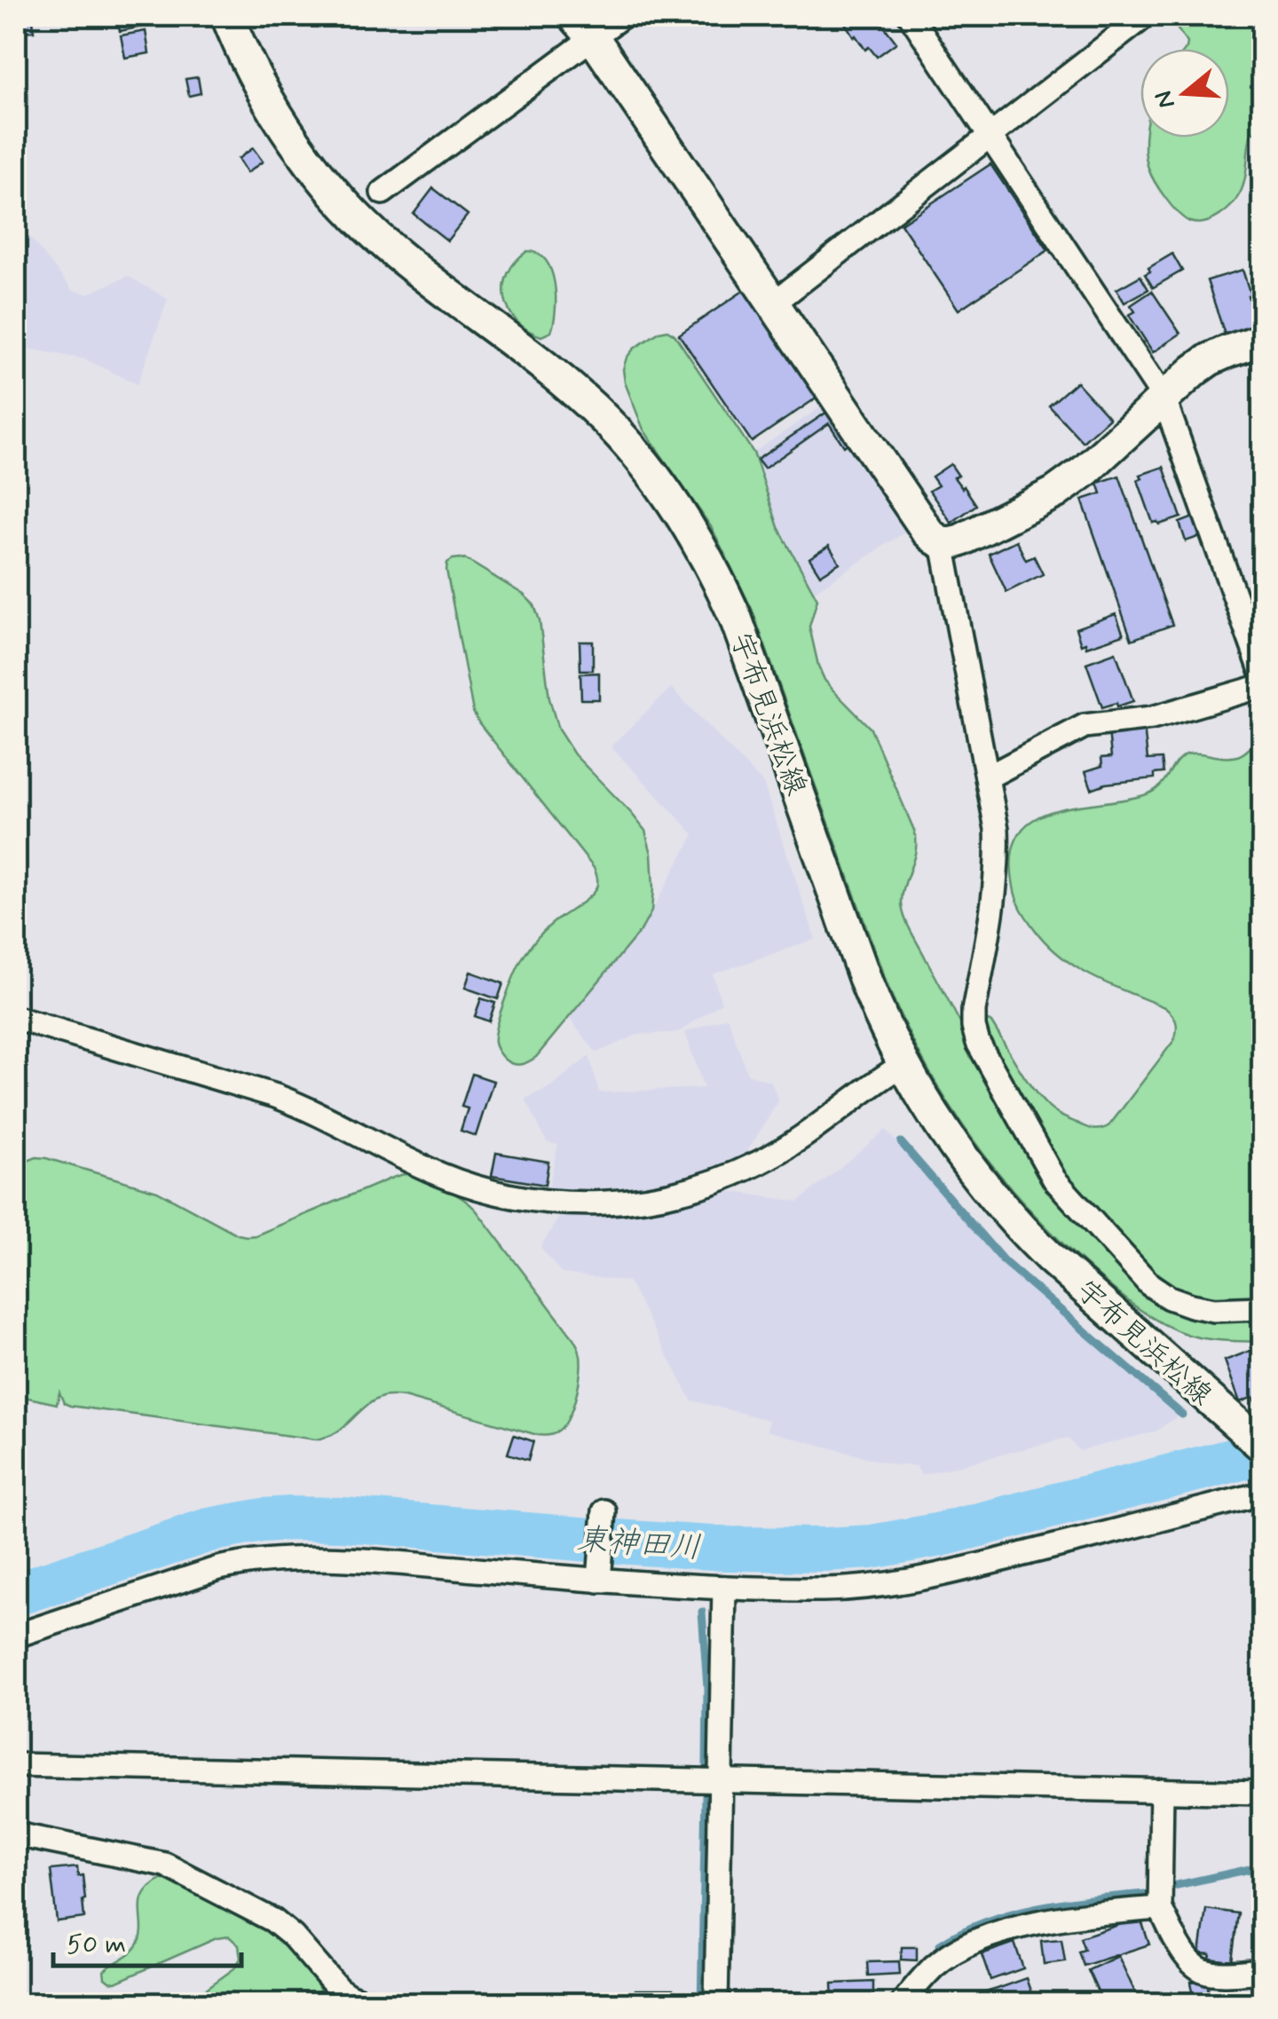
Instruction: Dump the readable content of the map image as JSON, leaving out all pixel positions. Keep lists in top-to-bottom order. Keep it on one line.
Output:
{"streets":{"main road":["宇布見浜松線"]},"water":["東神田川"],"scale_bar":"50 m","north":"left"}
